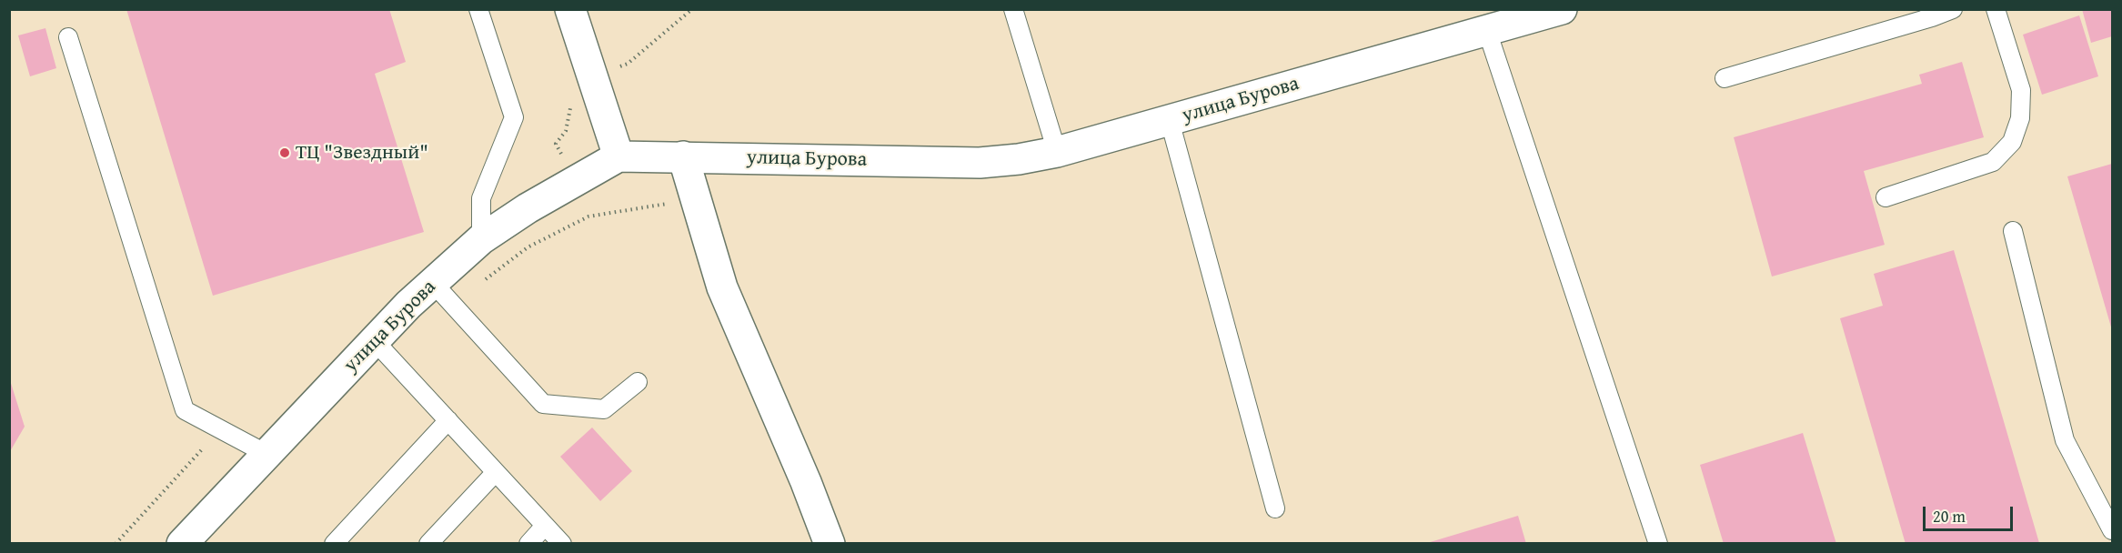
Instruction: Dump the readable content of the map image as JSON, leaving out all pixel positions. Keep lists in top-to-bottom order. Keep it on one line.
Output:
{"streets":{"main road":["улица Бурова"]},"places":["ТЦ \"Звездный\""],"scale_bar":"20 m"}
